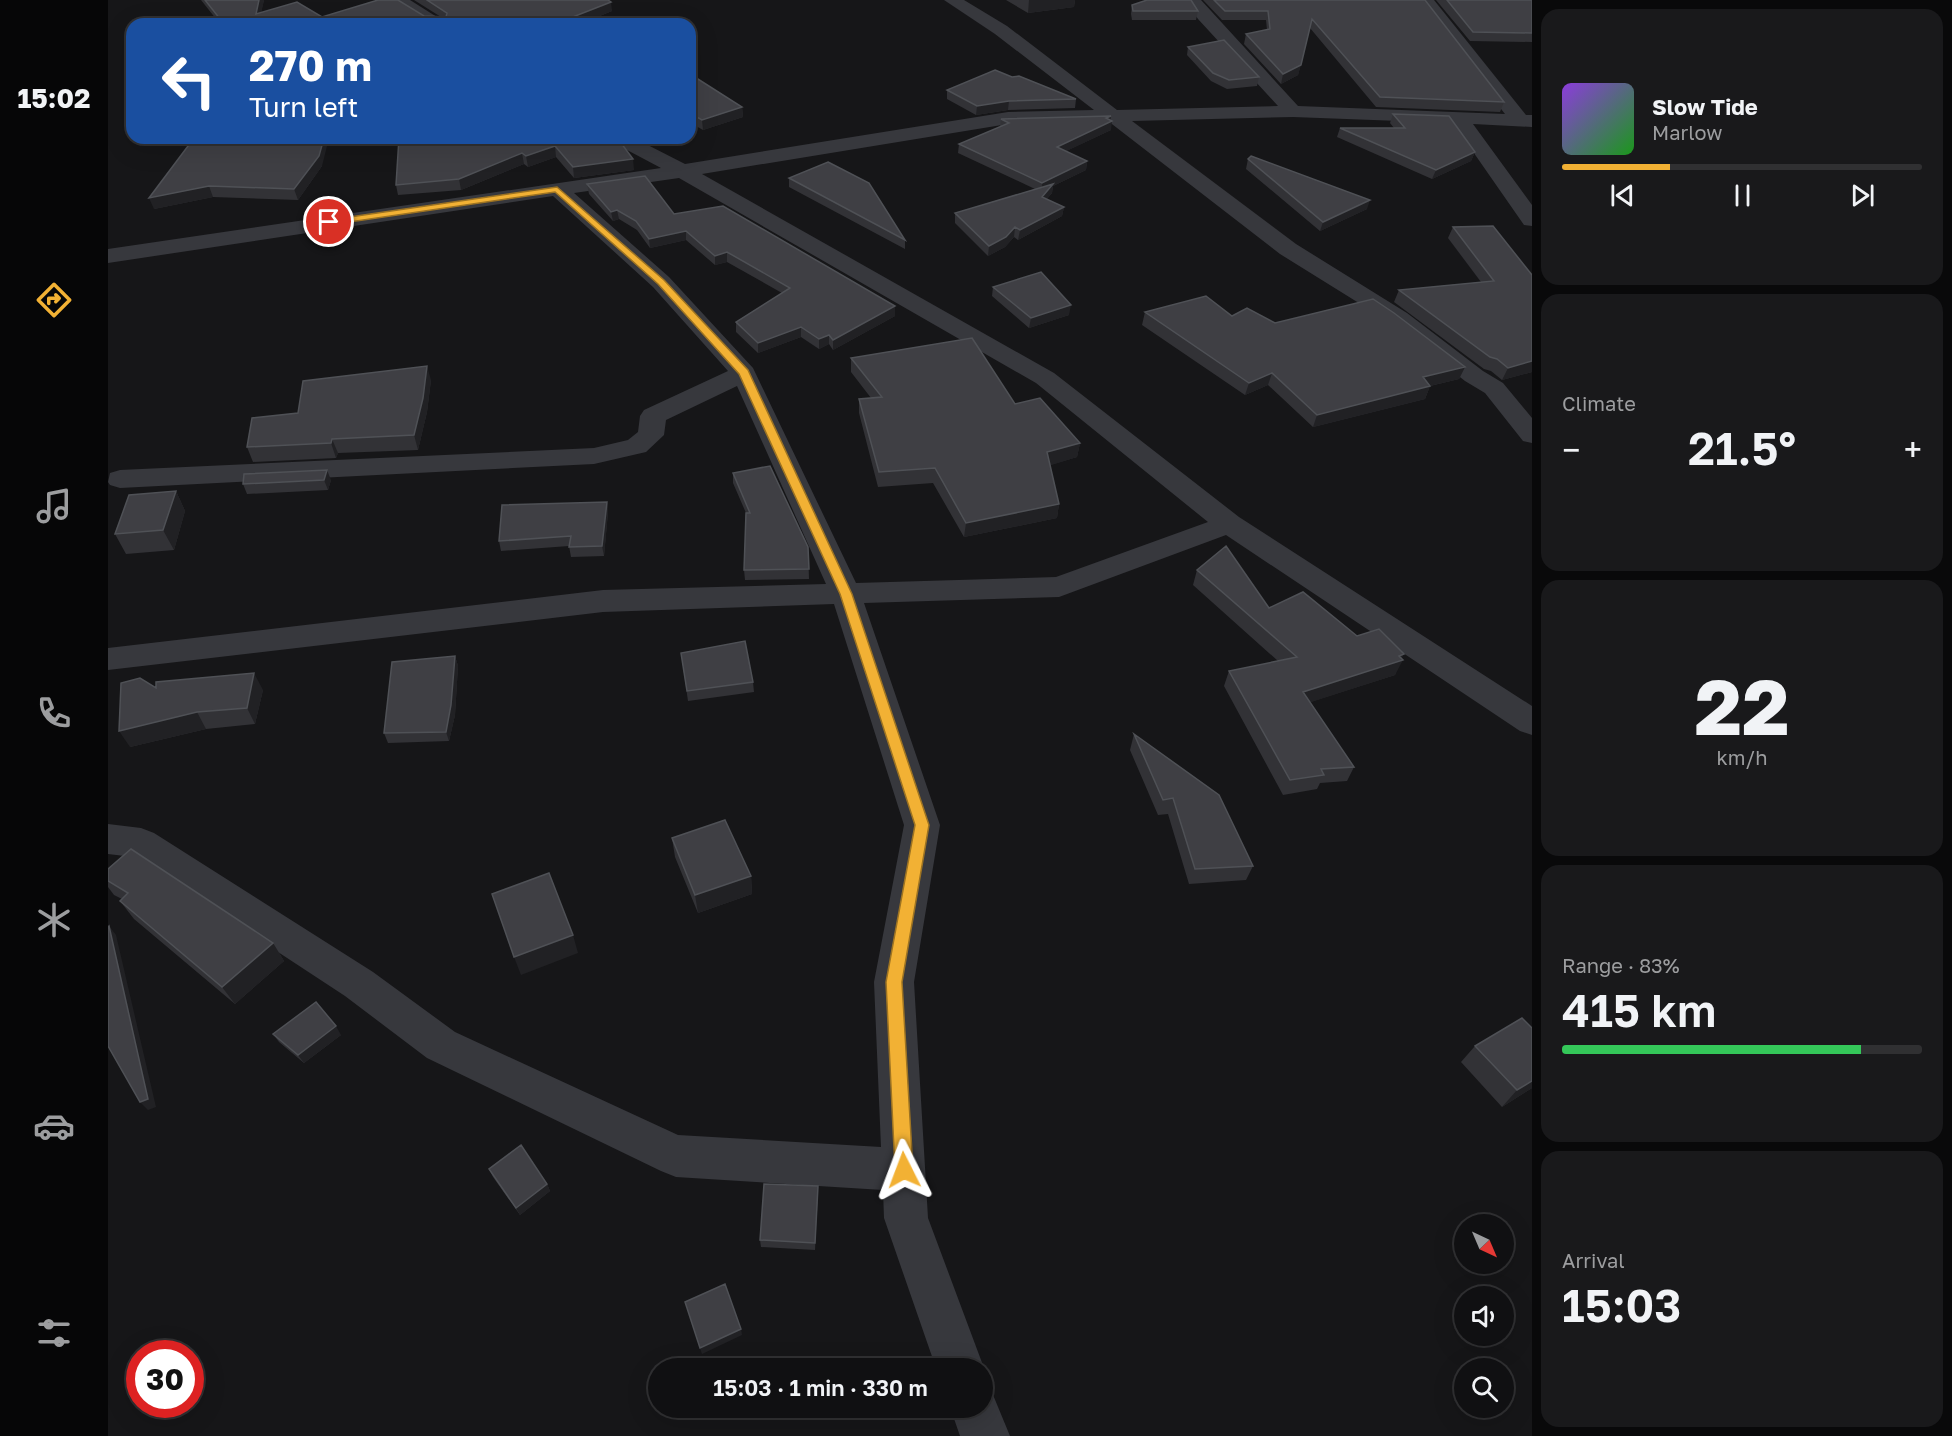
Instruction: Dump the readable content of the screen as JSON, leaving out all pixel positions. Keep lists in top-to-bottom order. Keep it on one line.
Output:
{"north":"bottom right","page":{"tabs":"15:02","turn":["270 m","Turn left"],"song":["Slow Tide","Marlow"],"tile":["Climate",["22","km/h"],["Range · 83%","415 km"],["Arrival","15:03"]],"heat":["−","21.5°","+"],"limit":"30","trip":"15:03 · 1 min · 330 m"}}
